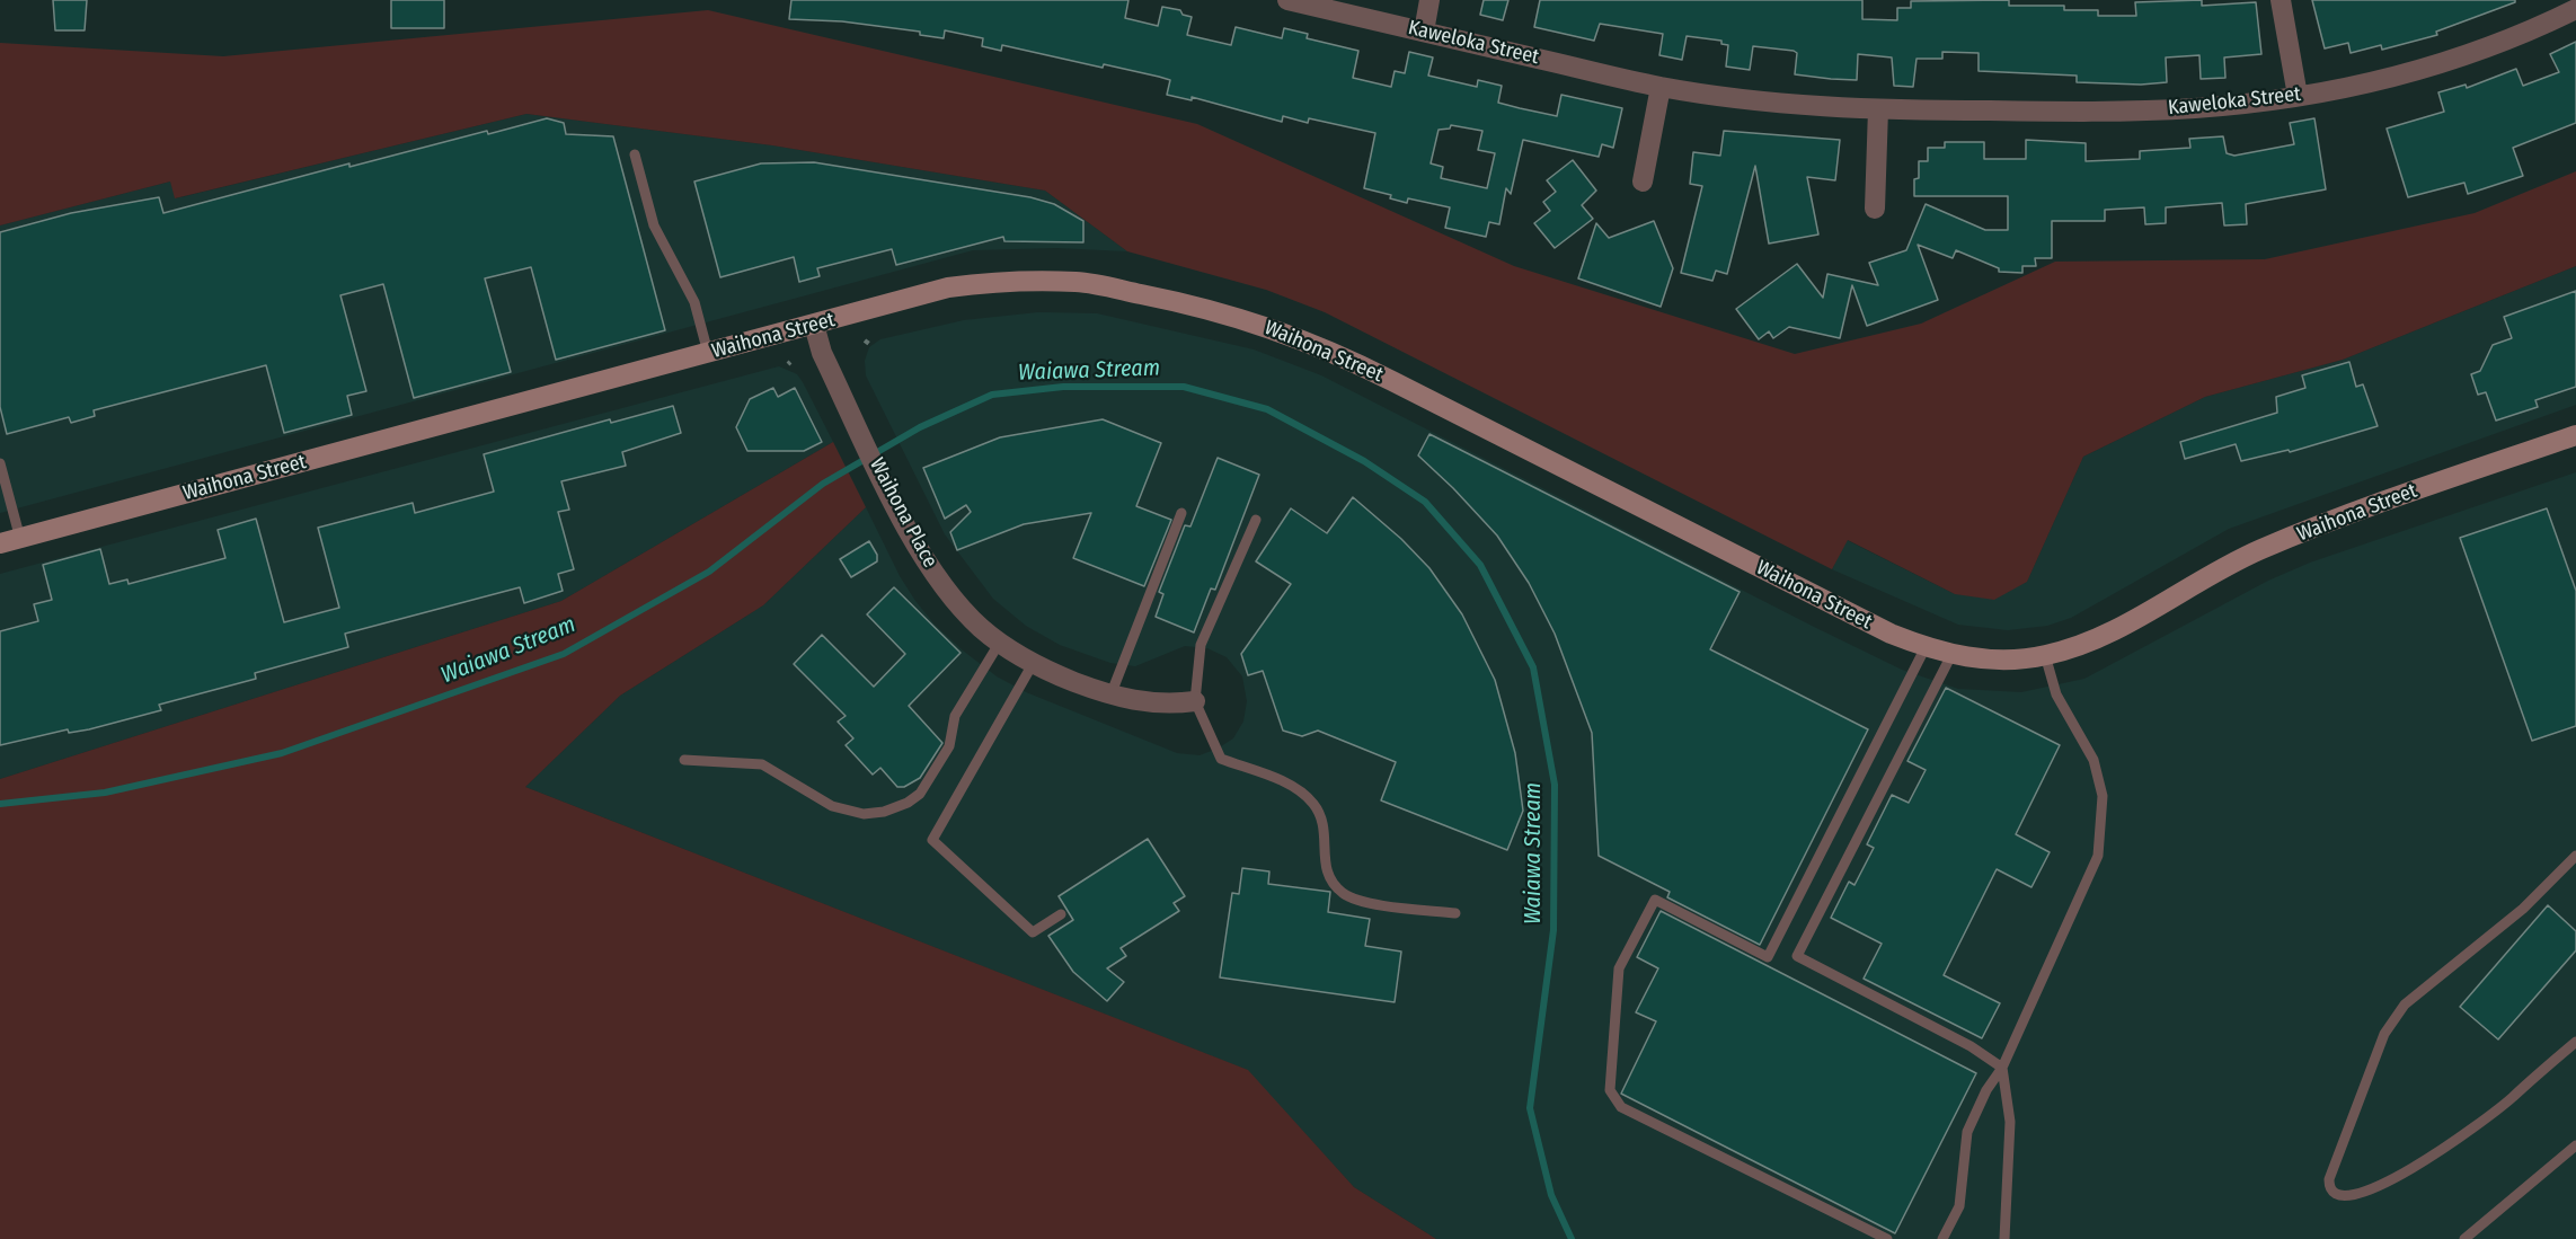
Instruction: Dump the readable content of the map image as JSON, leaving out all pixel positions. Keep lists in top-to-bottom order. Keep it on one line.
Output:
{"streets":{"street":["Kaweloka Street","Waihona Street","Waihona Place"]},"crossings":[["Waihona Street","Waihona Place"]],"water":["Waiawa Stream"]}
